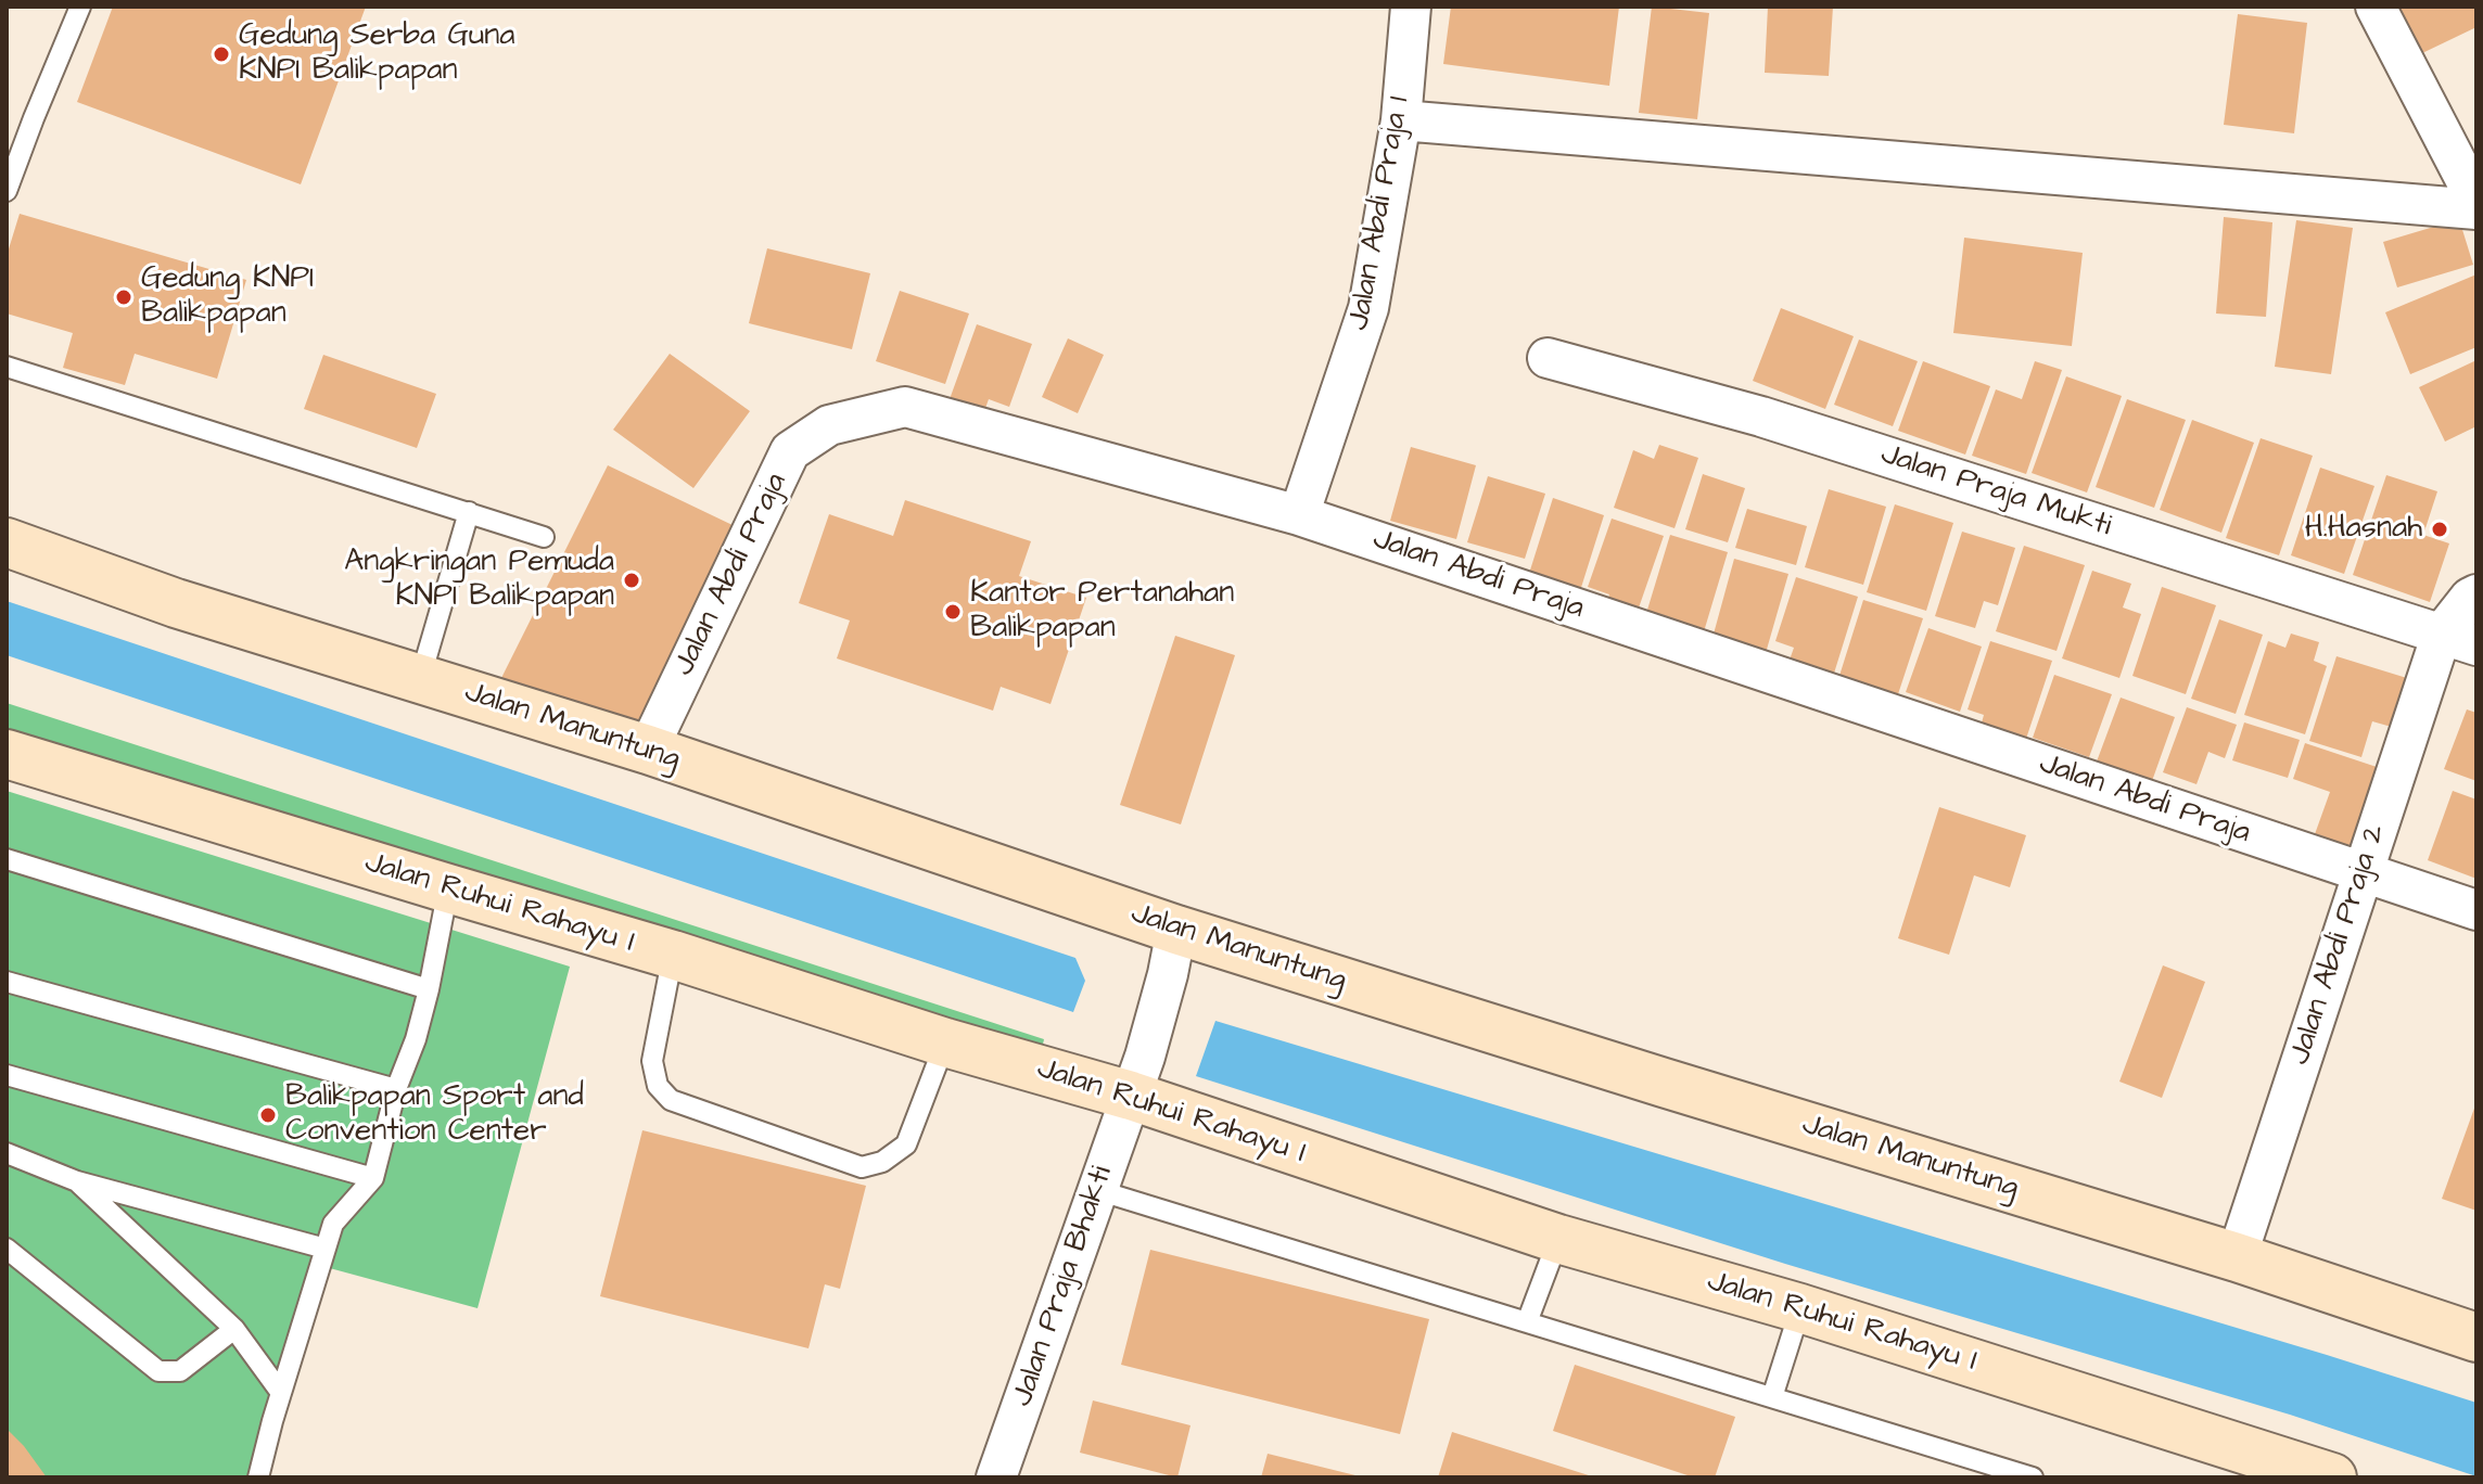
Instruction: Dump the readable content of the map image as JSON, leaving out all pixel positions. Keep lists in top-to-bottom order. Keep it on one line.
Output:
{"streets":{"street":["Jalan Abdi Praja 1","Jalan Praja Mukti","Jalan Abdi Praja","Jalan Manuntung","Jalan Ruhui Rahayu I","Jalan Abdi Praja 2","Jalan Praja Bhakti"]},"crossings":[["Jalan Abdi Praja 1","Jalan Abdi Praja"],["Jalan Praja Mukti","Jalan Abdi Praja 2"],["Jalan Abdi Praja","Jalan Manuntung"],["Jalan Abdi Praja","Jalan Abdi Praja 2"],["Jalan Manuntung","Jalan Abdi Praja 2"],["Jalan Manuntung","Jalan Praja Bhakti"],["Jalan Ruhui Rahayu I","Jalan Praja Bhakti"]],"places":["Gedung Serba Guna KNPI Balikpapan","Gedung KNPI Balikpapan","H.Hasnah","Angkringan Pemuda KNPI Balikpapan","Kantor Pertanahan Balikpapan","Balikpapan Sport and Convention Center"]}
